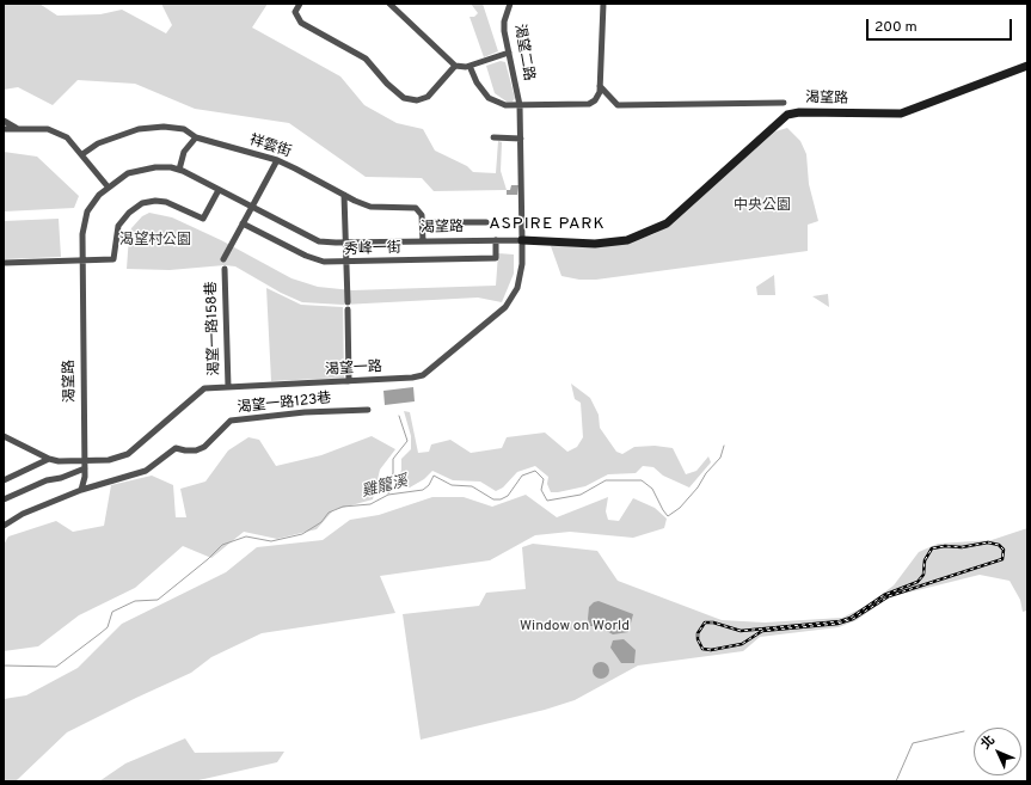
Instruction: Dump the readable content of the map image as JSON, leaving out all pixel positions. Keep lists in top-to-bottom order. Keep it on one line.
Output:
{"streets":{"street":["渴望二路","渴望路","祥雲街","秀峰一街","渴望一路158巷","渴望一路","渴望一路123巷"]},"crossings":[["渴望二路","渴望一路"],["渴望路","秀峰一街"],["渴望路","渴望一路"],["渴望路","渴望一路123巷"],["渴望一路158巷","渴望一路"]],"districts":["ASPIRE PARK"],"water":["雞籠溪"],"parks":["中央公園","渴望村公園","Window on World"],"scale_bar":"200 m","north":"top left"}
